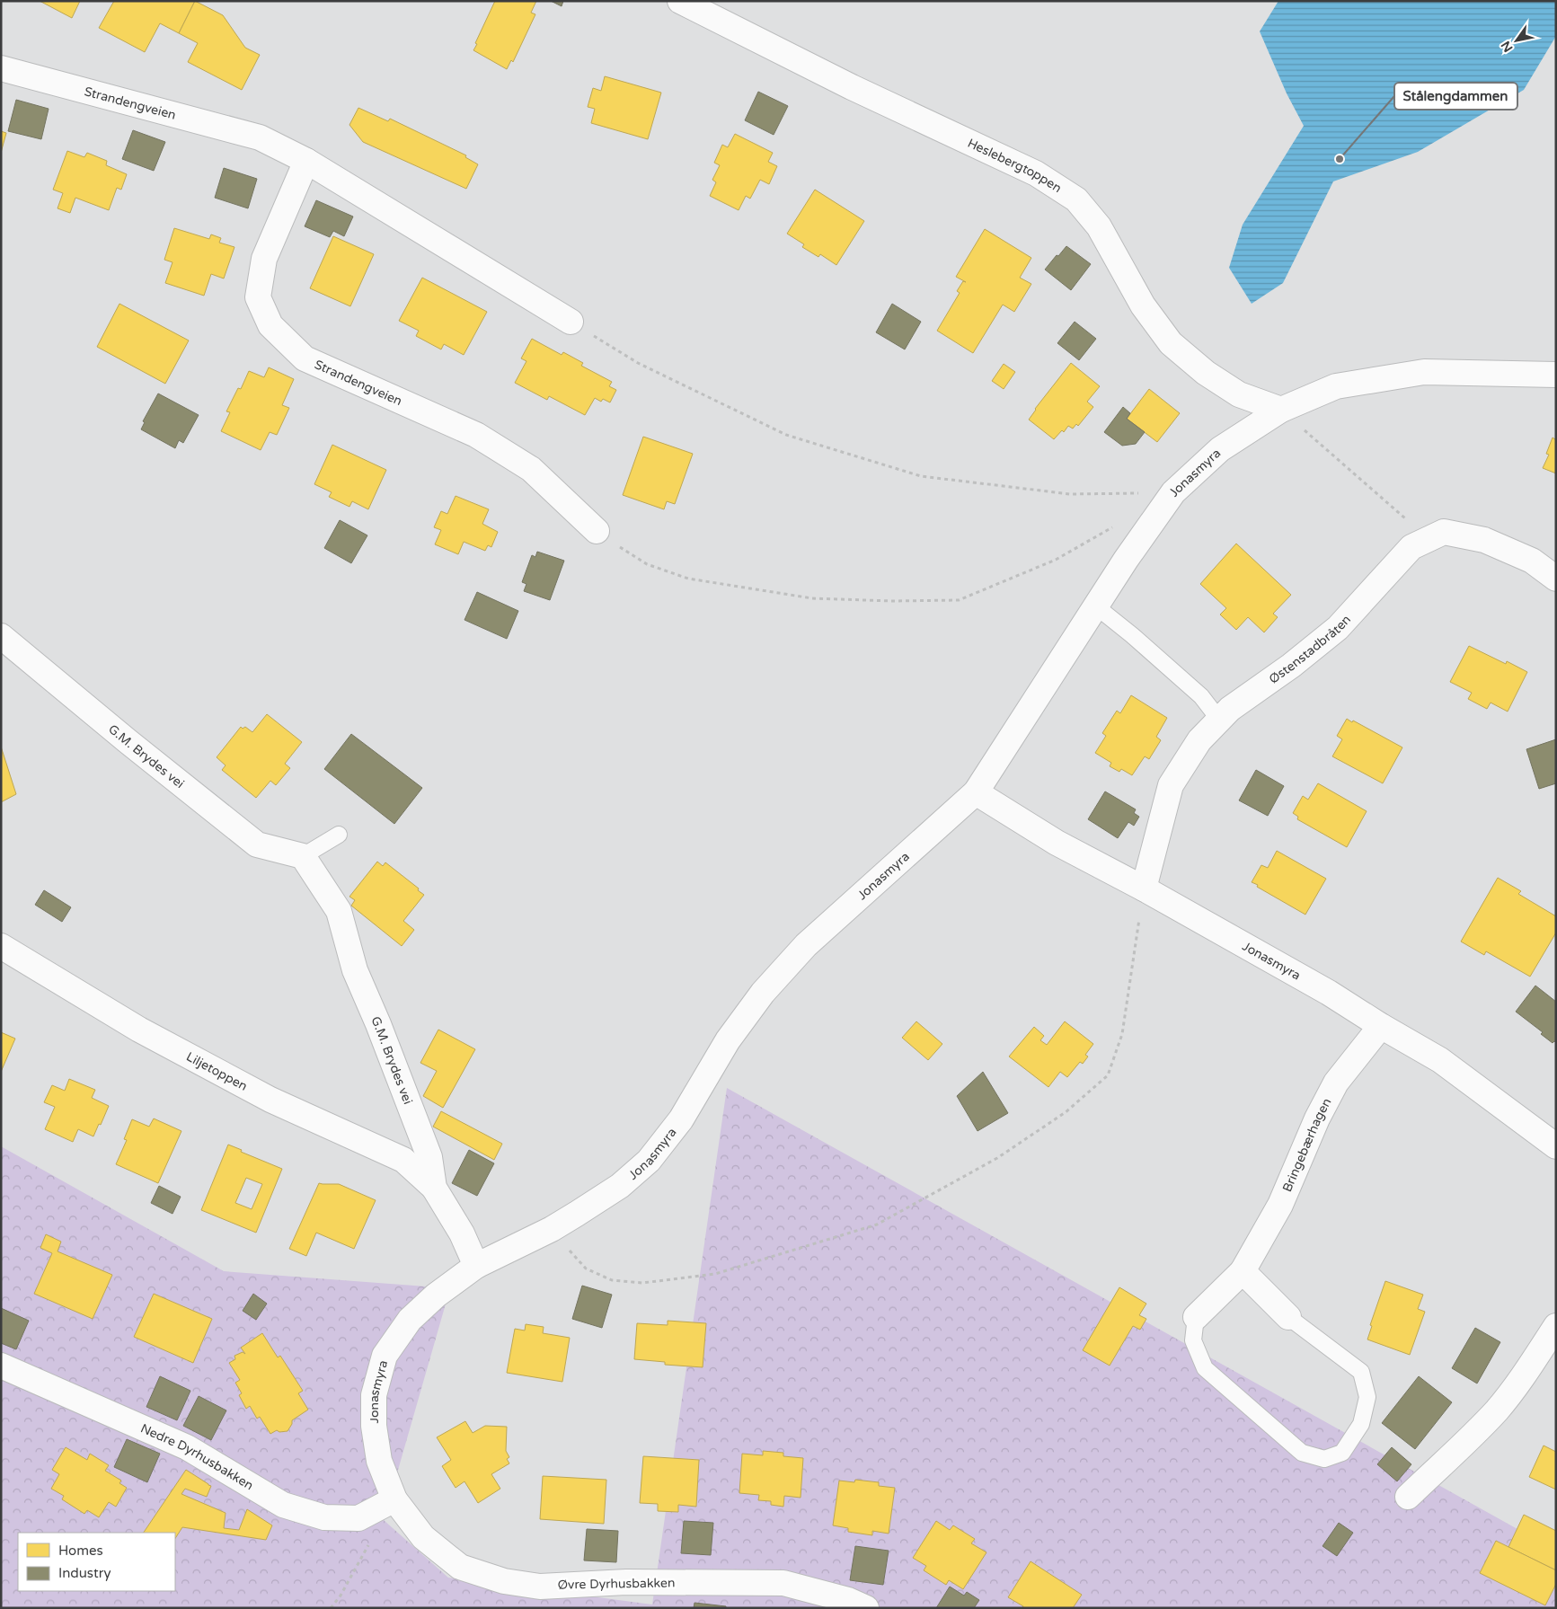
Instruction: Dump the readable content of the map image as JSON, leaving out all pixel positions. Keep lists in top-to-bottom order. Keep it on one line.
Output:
{"streets":{"street":["Strandengveien","Heslebergtoppen","Jonasmyra","Østenstadbråten","G.M. Brydes vei","Liljetoppen","Bringebærhagen","Nedre Dyrhusbakken","Øvre Dyrhusbakken"]},"crossings":[["Heslebergtoppen","Jonasmyra"],["Jonasmyra","Østenstadbråten"],["Jonasmyra","G.M. Brydes vei"],["Jonasmyra","Bringebærhagen"],["Jonasmyra","Nedre Dyrhusbakken"],["Jonasmyra","Øvre Dyrhusbakken"],["G.M. Brydes vei","Liljetoppen"],["Nedre Dyrhusbakken","Øvre Dyrhusbakken"]],"places":["Stålengdammen"],"legend":["Homes","Industry"],"north":"bottom left"}
